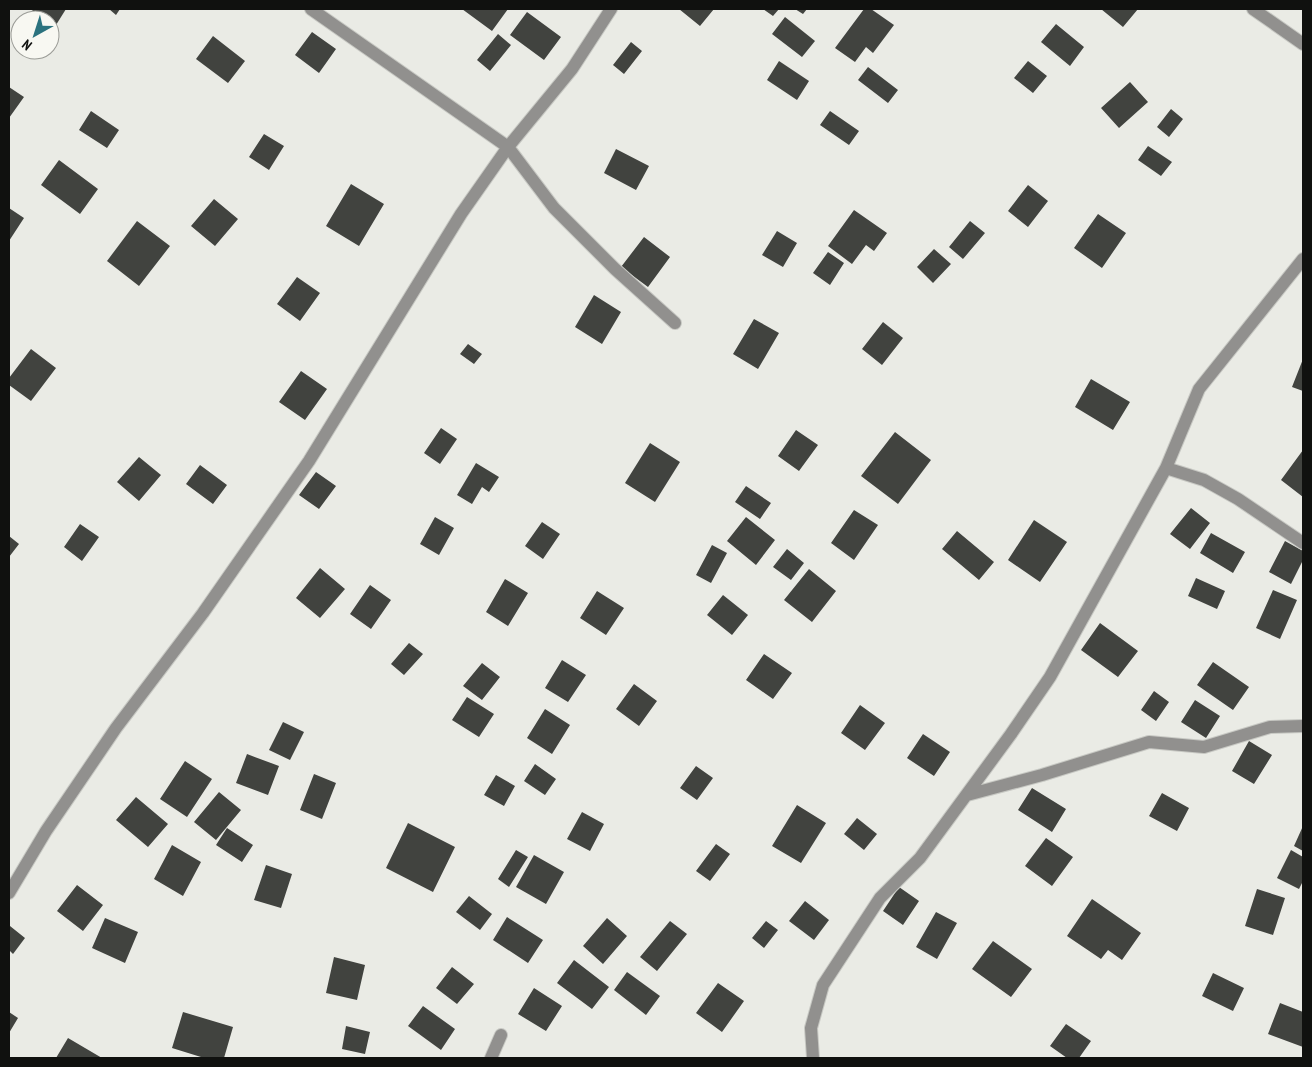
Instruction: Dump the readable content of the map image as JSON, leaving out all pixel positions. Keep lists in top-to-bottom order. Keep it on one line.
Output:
{"north":"bottom left"}
